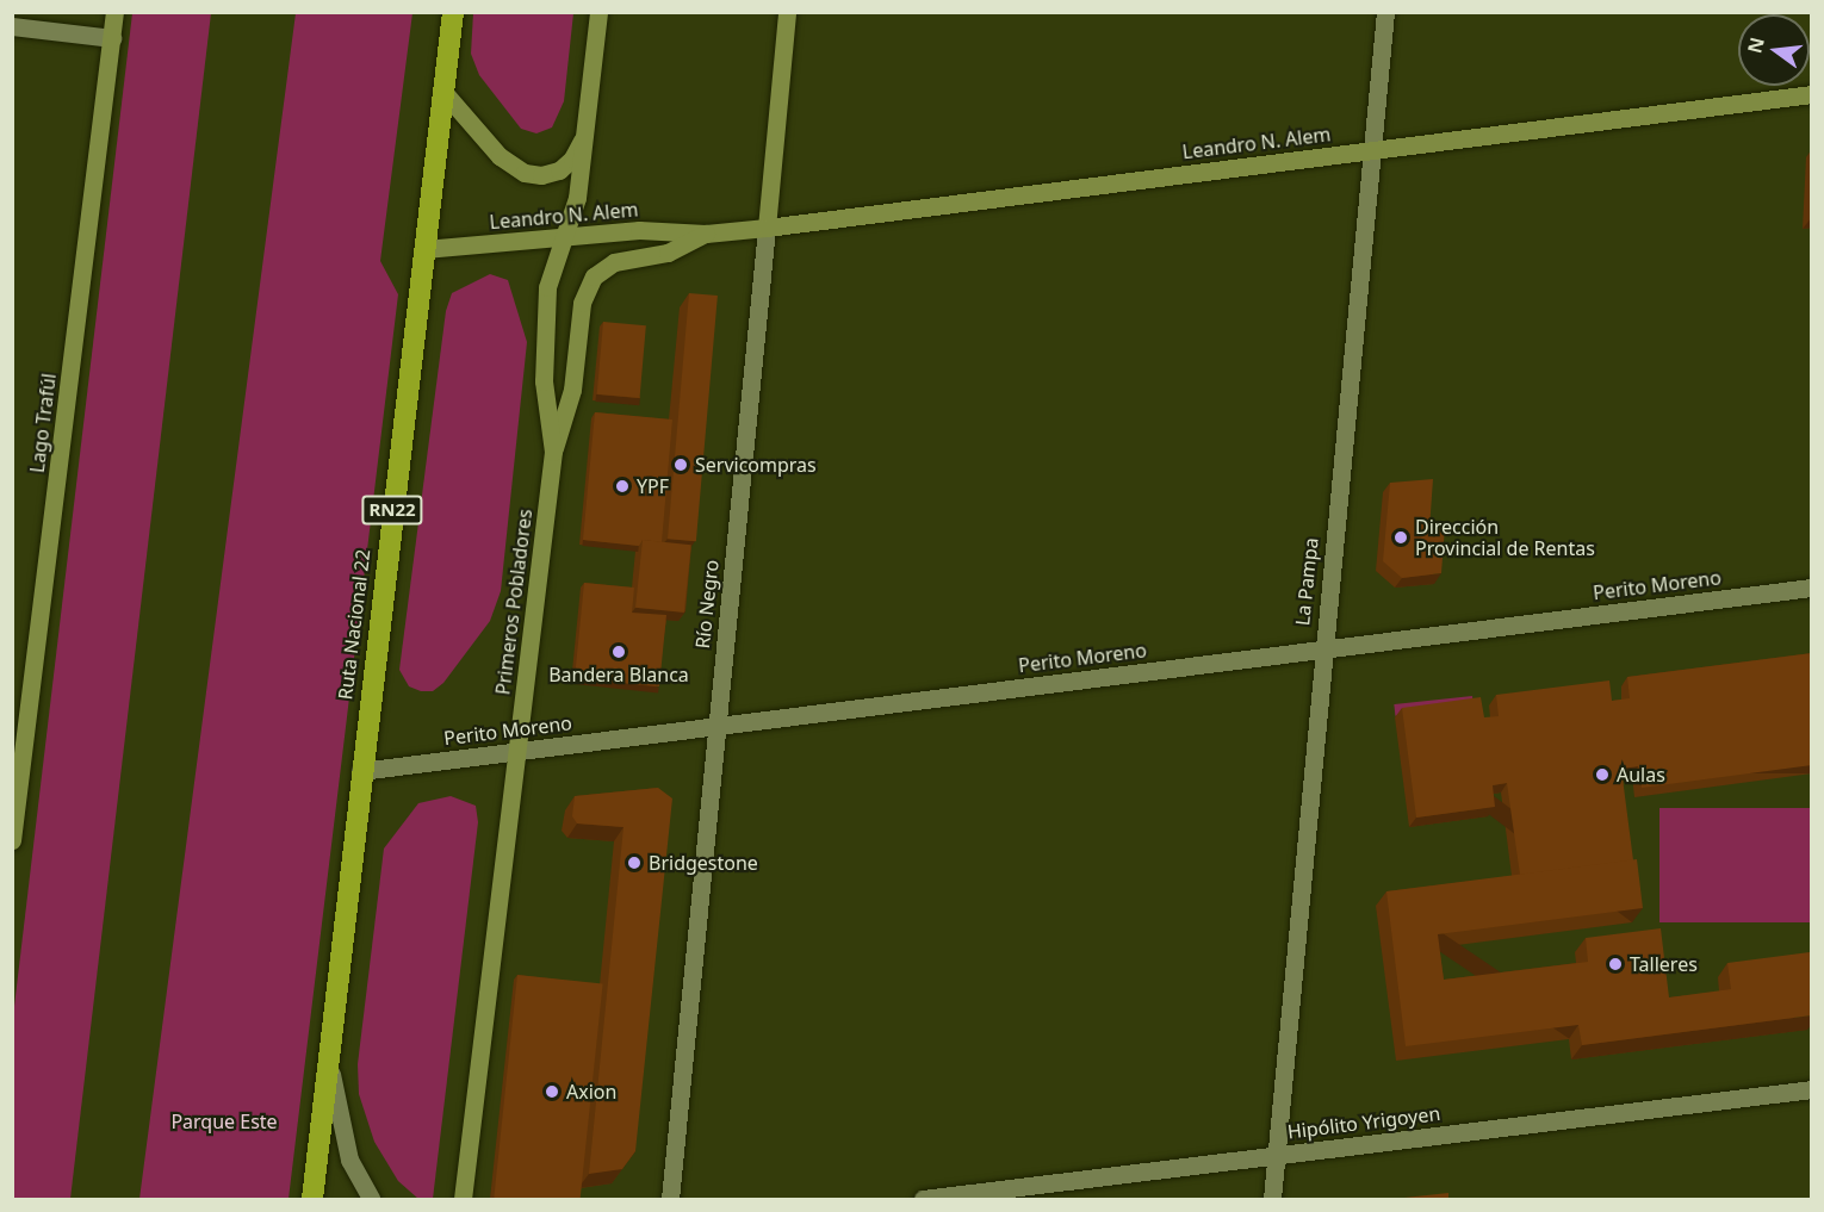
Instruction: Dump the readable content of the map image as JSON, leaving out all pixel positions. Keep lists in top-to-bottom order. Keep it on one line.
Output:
{"streets":{"highway":["RN22","Ruta Nacional 22"],"street":["Leandro N. Alem","Lago Trafúl","La Pampa","Perito Moreno","Primeros Pobladores","Río Negro","Hipólito Yrigoyen"]},"crossings":[["Leandro N. Alem","La Pampa"],["Leandro N. Alem","Primeros Pobladores"],["Leandro N. Alem","Río Negro"],["Leandro N. Alem","Ruta Nacional 22"],["La Pampa","Perito Moreno"],["La Pampa","Hipólito Yrigoyen"],["Perito Moreno","Primeros Pobladores"],["Perito Moreno","Río Negro"],["Perito Moreno","Ruta Nacional 22"]],"parks":["Parque Este"],"places":["Servicompras","YPF","Dirección Provincial de Rentas","Bandera Blanca","Aulas","Bridgestone","Talleres","Axion"],"north":"left"}
